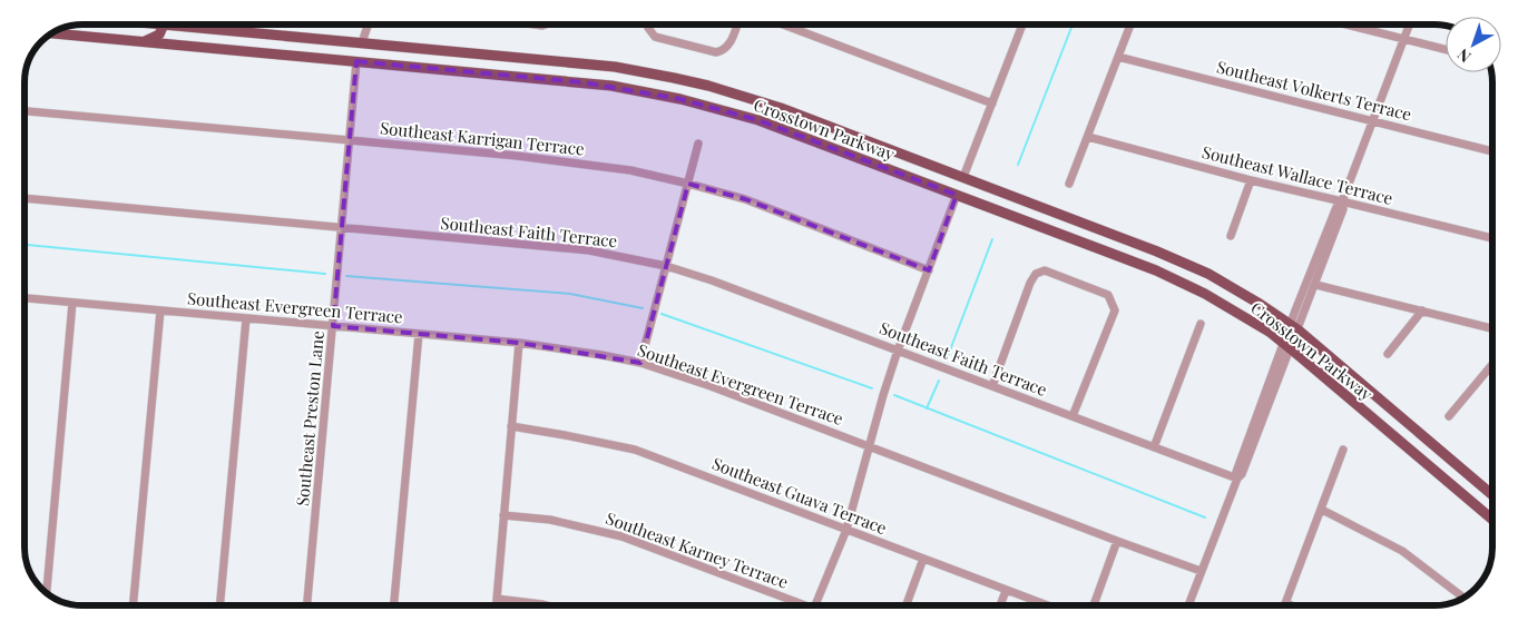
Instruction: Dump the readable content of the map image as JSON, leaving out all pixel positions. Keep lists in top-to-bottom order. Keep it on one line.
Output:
{"streets":{"main road":["Crosstown Parkway"],"street":["Southeast Volkerts Terrace","Southeast Karrigan Terrace","Southeast Wallace Terrace","Southeast Faith Terrace","Southeast Evergreen Terrace","Southeast Preston Lane","Southeast Guava Terrace","Southeast Karney Terrace"]},"crossings":[["Crosstown Parkway","Southeast Preston Lane"],["Southeast Karrigan Terrace","Southeast Preston Lane"],["Southeast Faith Terrace","Southeast Preston Lane"],["Southeast Evergreen Terrace","Southeast Preston Lane"]],"north":"bottom left"}
